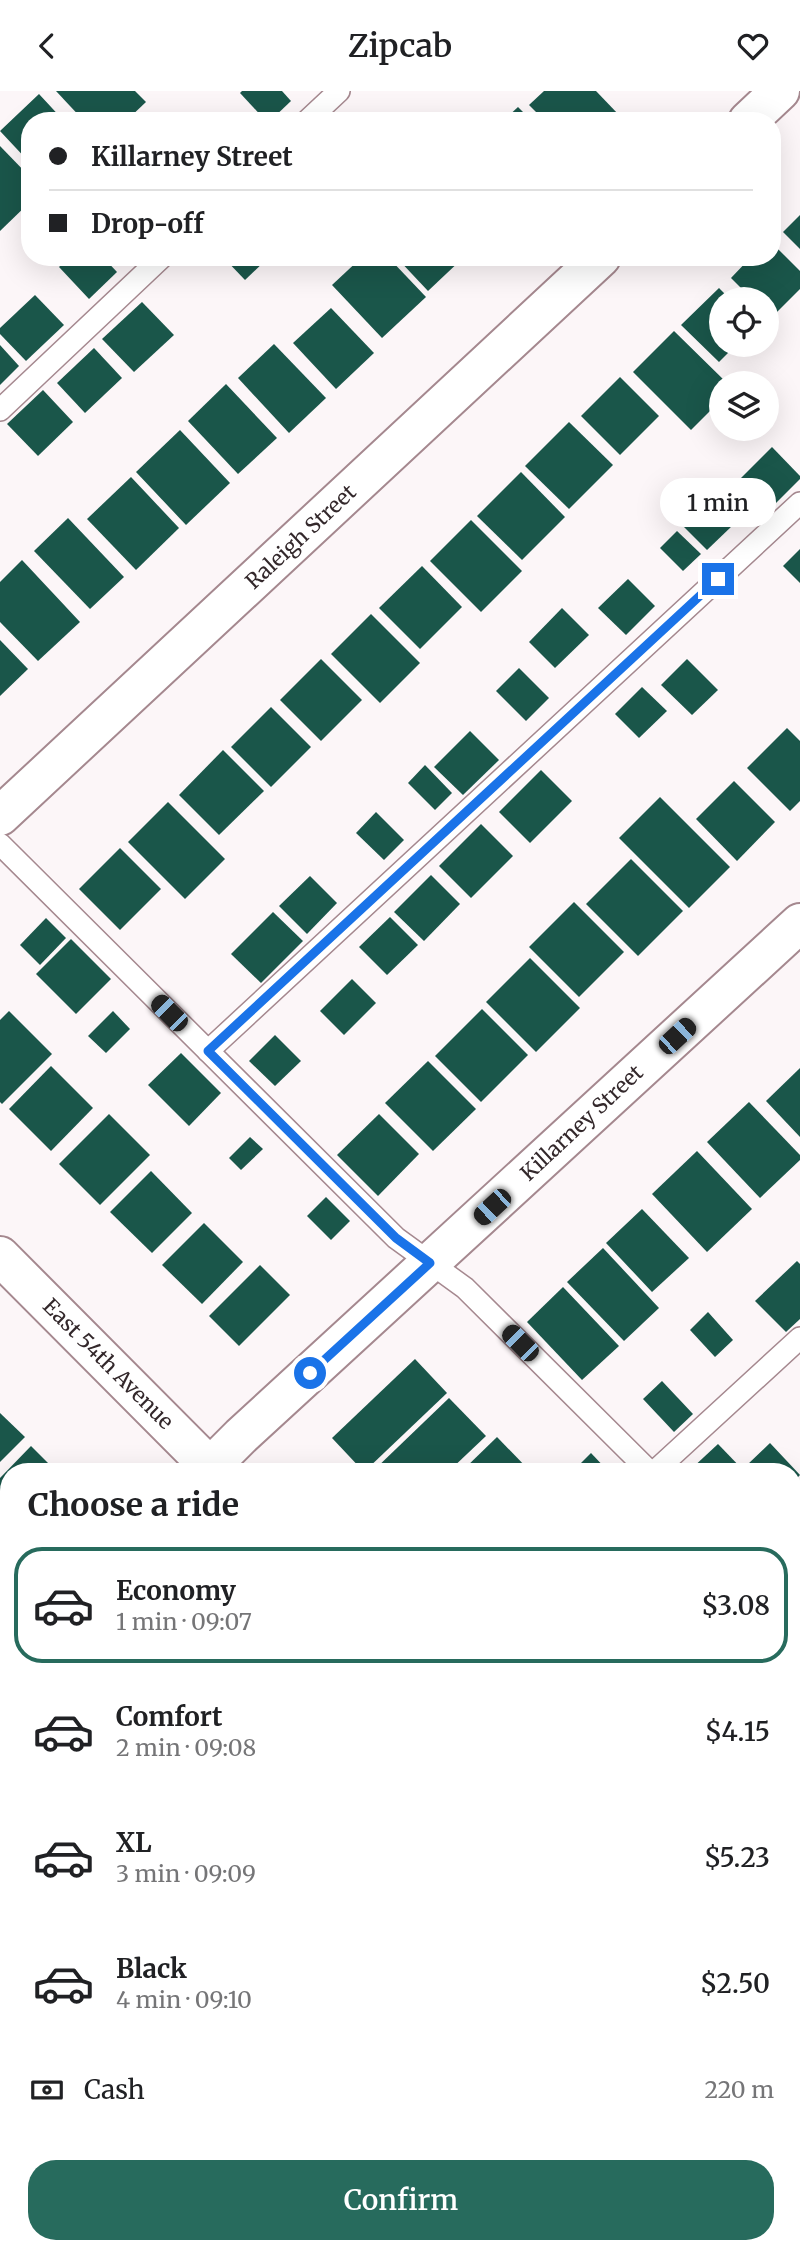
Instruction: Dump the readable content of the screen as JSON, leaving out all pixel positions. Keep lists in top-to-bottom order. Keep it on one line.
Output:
{"streets":{"street":["Raleigh Street","Killarney Street","East 54th Avenue"]},"page":{"header":"Zipcab","banner":["Killarney Street","Drop-off"],"bubble":"1 min","heading":"Choose a ride","list":[{"name":"Economy","note":"1 min · 09:07","value":"$3.08"},{"name":"Comfort","note":"2 min · 09:08","value":"$4.15"},{"name":"XL","note":"3 min · 09:09","value":"$5.23"},{"name":"Black","note":"4 min · 09:10","value":"$2.50"}],"pay":["Cash","220 m"],"buttons":"Confirm"}}
